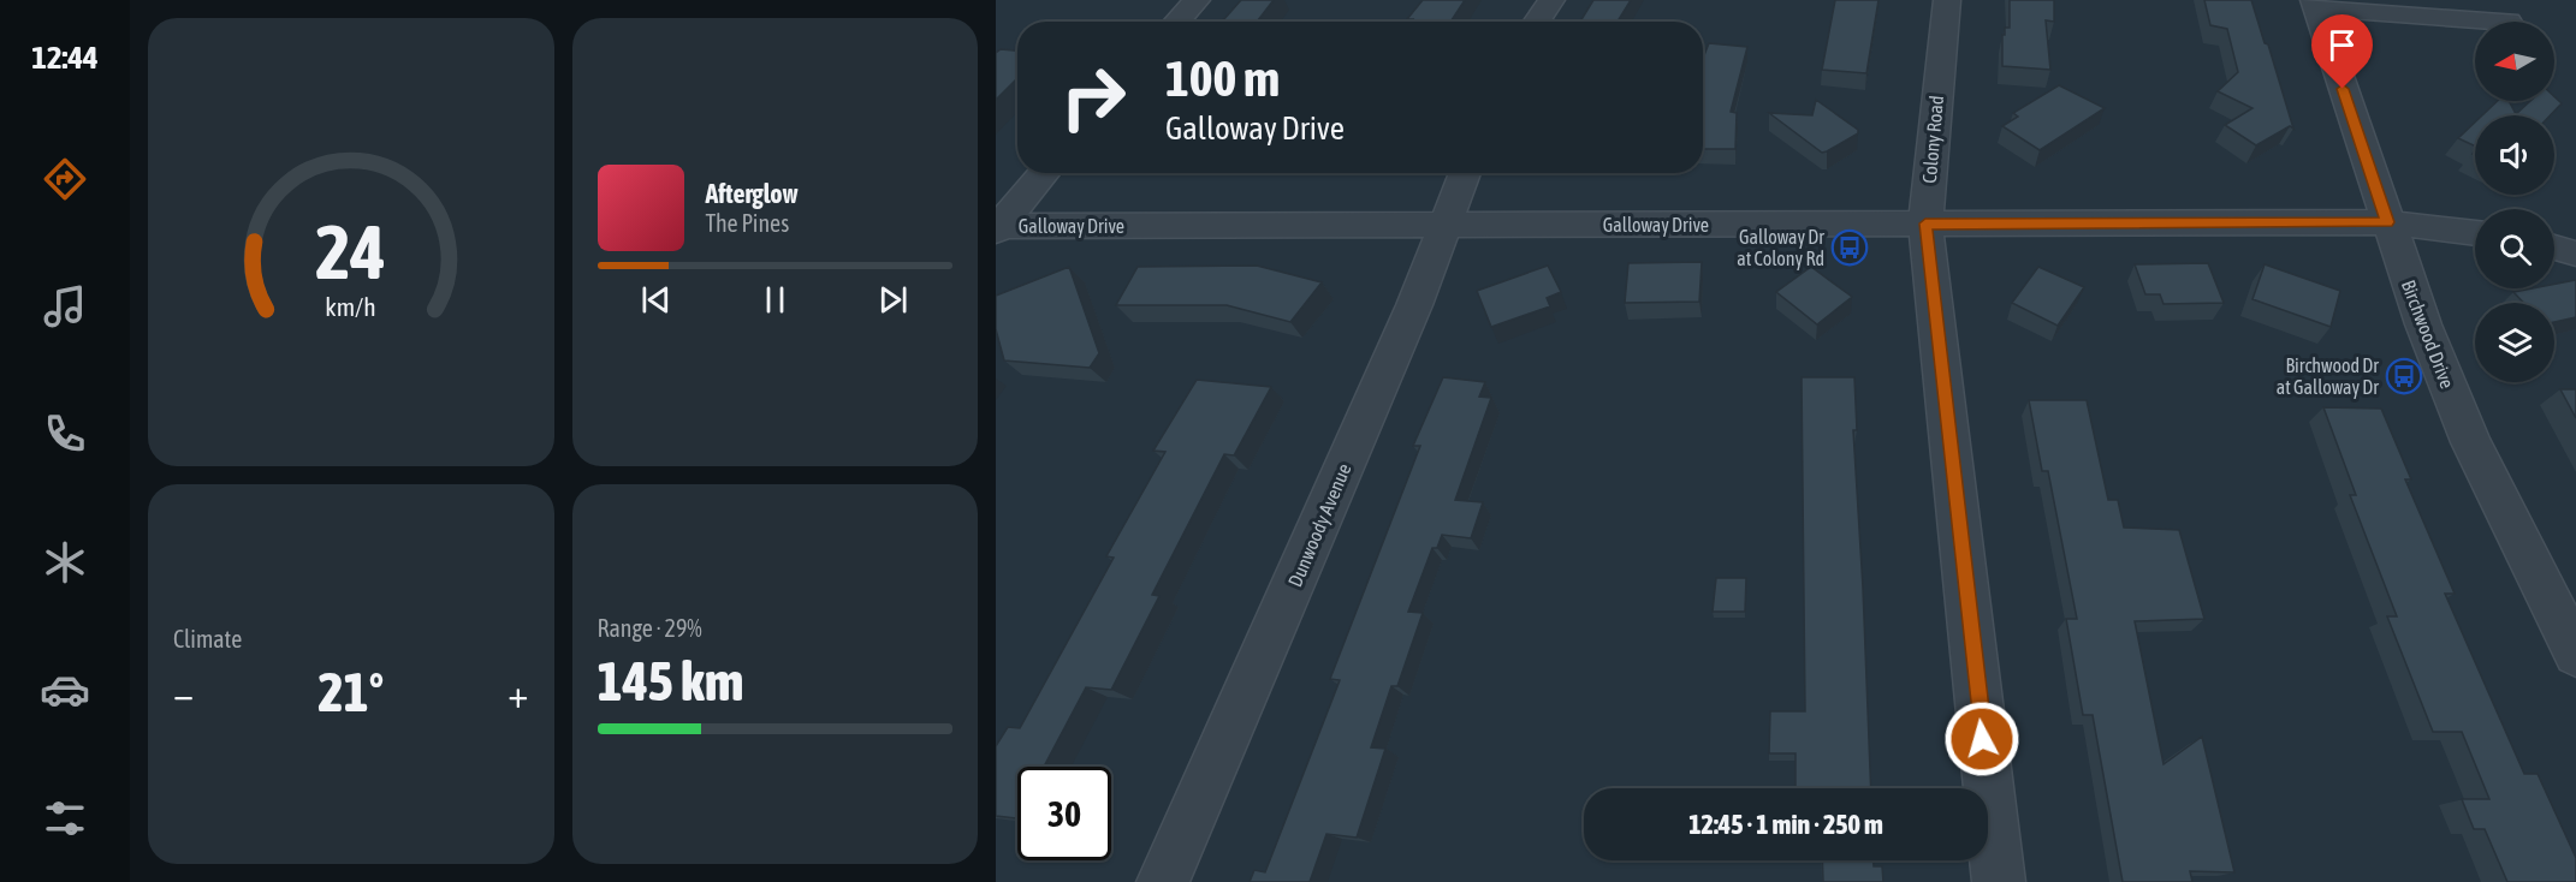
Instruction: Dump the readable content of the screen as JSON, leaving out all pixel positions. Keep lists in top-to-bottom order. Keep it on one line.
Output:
{"streets":{"street":["Colony Road","Galloway Drive","Birchwood Drive","Dunwoody Avenue"]},"crossings":[["Colony Road","Galloway Drive"],["Galloway Drive","Birchwood Drive"],["Galloway Drive","Dunwoody Avenue"]],"places":{"bus stop":["Galloway Dr at Colony Rd","Birchwood Dr at Galloway Dr"]},"north":"left","page":{"tabs":"12:44","turn":["100 m","Galloway Drive"],"song":["Afterglow","The Pines"],"tile":["Climate",["Range · 29%","145 km"]],"heat":["−","21°","+"],"limit":"30","trip":"12:45 · 1 min · 250 m","gauge":["24","km/h"]}}
